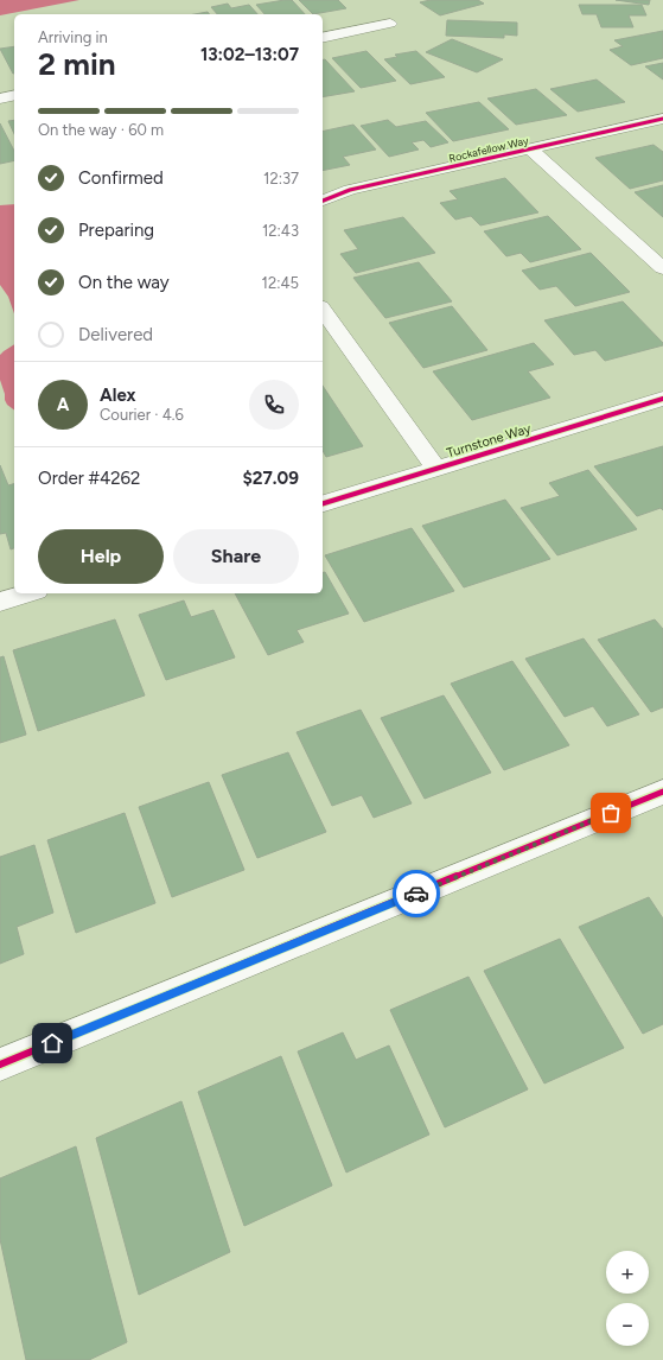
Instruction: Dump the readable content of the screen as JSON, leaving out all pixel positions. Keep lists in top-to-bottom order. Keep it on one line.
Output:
{"streets":{"street":["Rockafellow Way","Turnstone Way"]},"page":{"heading":["2 min","Arriving in","13:02–13:07"],"panel":["Alex","Courier · 4.6","Order #4262","$27.09"],"bar":"On the way · 60 m","list":[["Confirmed","12:37"],["Preparing","12:43"],["On the way","12:45"],"Delivered"],"round":"A","buttons":["Help","Share"],"map_buttons":["+","−"]}}
